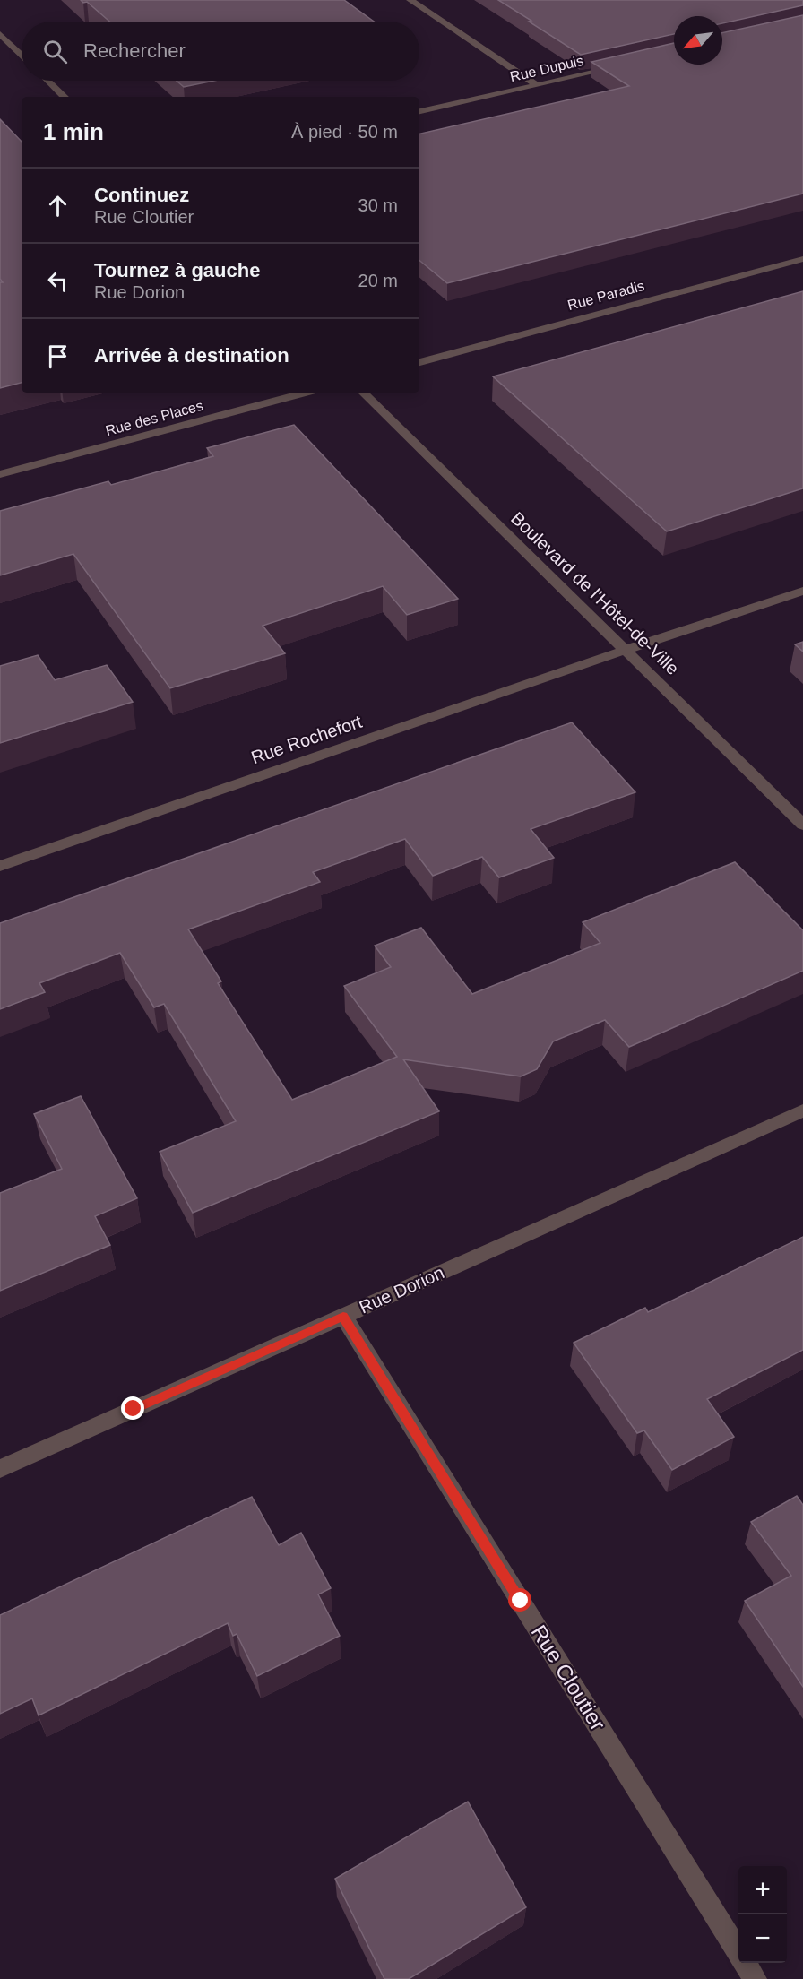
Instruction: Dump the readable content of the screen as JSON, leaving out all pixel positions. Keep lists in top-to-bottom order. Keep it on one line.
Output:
{"streets":{"street":["Rue Dupuis","Rue Paradis","Rue des Places","Boulevard de l'Hôtel-de-Ville","Rue Rochefort","Rue Dorion","Rue Cloutier"]},"crossings":[["Boulevard de l'Hôtel-de-Ville","Rue Rochefort"],["Rue Dorion","Rue Cloutier"]],"north":"bottom left","page":{"search":"Rechercher","heading":["1 min","À pied · 50 m"],"list":[["Continuez","Rue Cloutier","30 m"],["Tournez à gauche","Rue Dorion","20 m"],"Arrivée à destination"],"map_buttons":["+","−"]}}
